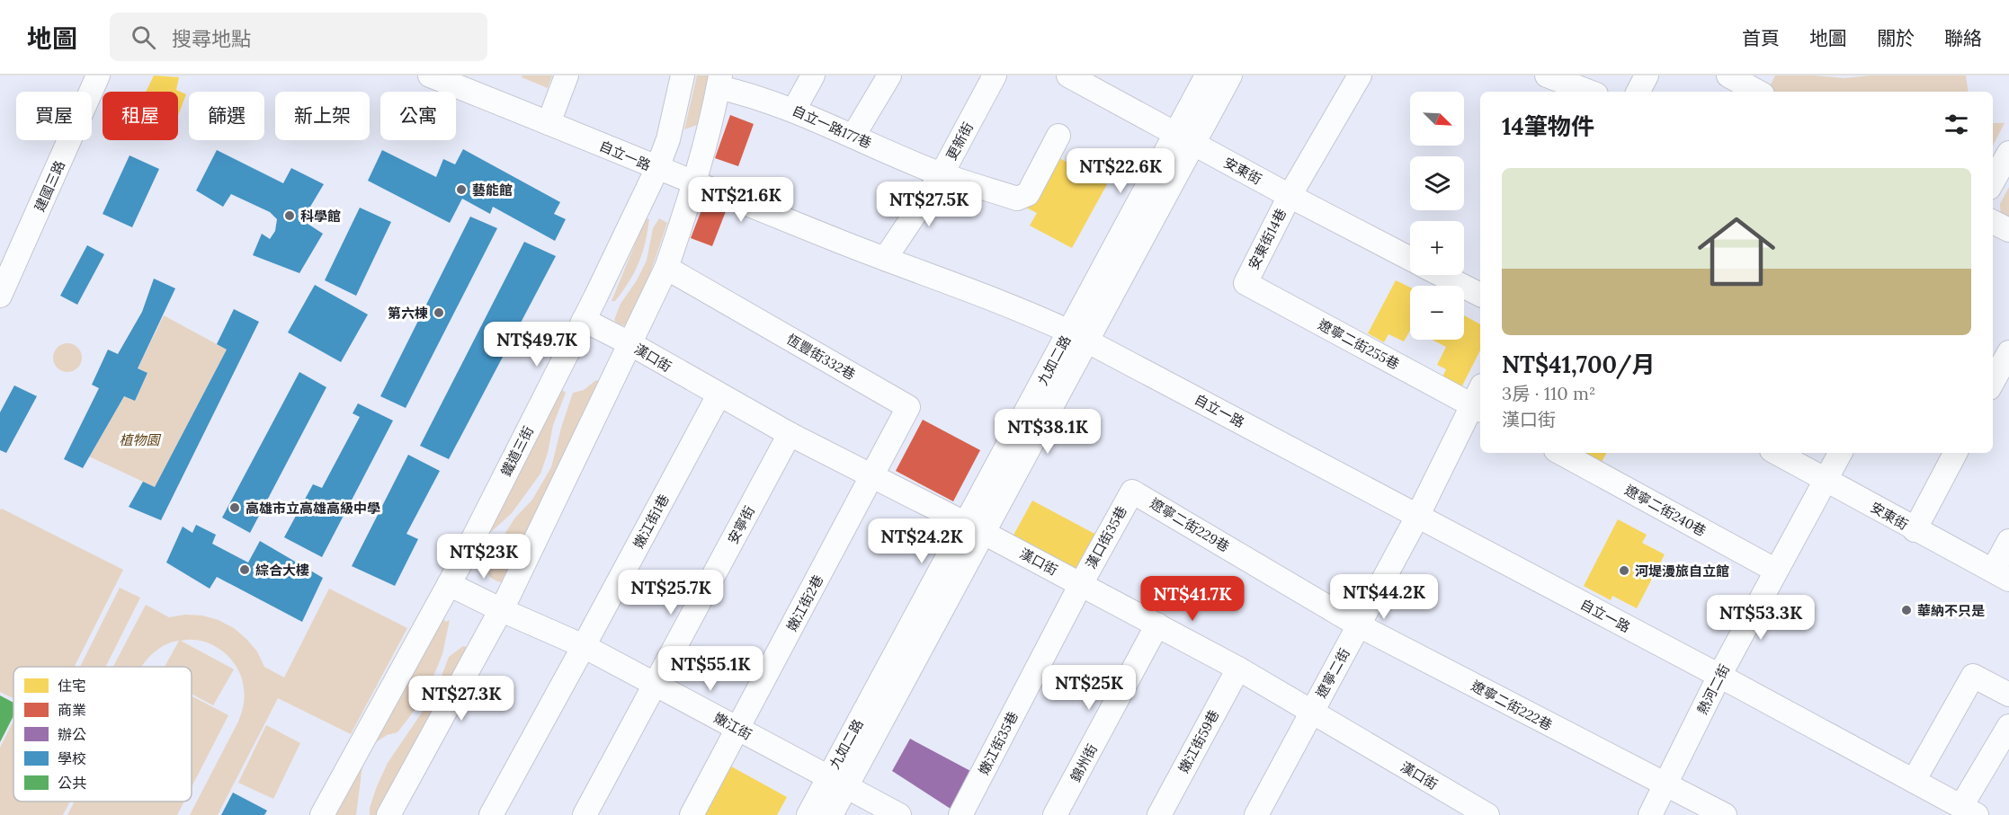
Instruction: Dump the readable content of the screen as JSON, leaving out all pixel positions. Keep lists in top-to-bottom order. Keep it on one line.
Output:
{"streets":{"street":["自立一路177巷","更新街","自立一路","安東街","建國三路","安東街14巷","遼寧二街255巷","恆豐街332巷","漢口街","九如二路","鐵道三街","遼寧二街240巷","嫩江街1巷","安寧街","遼寧二街229巷","漢口街35巷","嫩江街2巷","遼寧二街","熱河二街","遼寧二街222巷","嫩江街","嫩江街59巷","嫩江街35巷","錦州街"]},"crossings":[["自立一路177巷","更新街"],["更新街","自立一路"],["自立一路","九如二路"],["自立一路","鐵道三街"],["自立一路","遼寧二街"],["自立一路","熱河二街"],["安東街","安東街14巷"],["安東街","九如二路"],["安東街","熱河二街"],["安東街14巷","遼寧二街255巷"],["遼寧二街255巷","遼寧二街"],["恆豐街332巷","漢口街"],["恆豐街332巷","嫩江街2巷"],["漢口街","九如二路"],["漢口街","鐵道三街"],["漢口街","嫩江街1巷"],["漢口街","安寧街"],["漢口街","漢口街35巷"],["漢口街","嫩江街2巷"],["漢口街","遼寧二街"],["漢口街","嫩江街59巷"],["漢口街","嫩江街35巷"],["漢口街","錦州街"],["九如二路","嫩江街"],["鐵道三街","嫩江街"],["遼寧二街240巷","熱河二街"],["嫩江街1巷","嫩江街"],["安寧街","嫩江街"],["遼寧二街229巷","漢口街35巷"],["遼寧二街229巷","遼寧二街"],["遼寧二街229巷","遼寧二街222巷"],["漢口街35巷","嫩江街35巷"],["嫩江街2巷","嫩江街"],["遼寧二街","遼寧二街222巷"],["熱河二街","遼寧二街222巷"]],"parks":["植物園"],"places":["藝能館","科學館","第六棟","高雄市立高雄高級中學","綜合大樓","河堤漫旅自立館","華納不只是"],"legend":["住宅","商業","辦公","學校","公共"],"north":"bottom right","page":{"header":"地圖","search":"搜尋地點","nav":["首頁","地圖","關於","聯絡"],"map_buttons":["+","−"],"chip":["買屋","租屋","篩選","新上架","公寓"],"heading":"14筆物件","price":["NT$22.6K","NT$21.6K","NT$27.5K","NT$49.7K","NT$38.1K","NT$24.2K","NT$23K","NT$25.7K","NT$44.2K","NT$41.7K","NT$53.3K","NT$55.1K","NT$25K","NT$27.3K"],"list":[{"name":"NT$41,700/月","note":"3房 · 110 m² · 漢口街"}]}}
